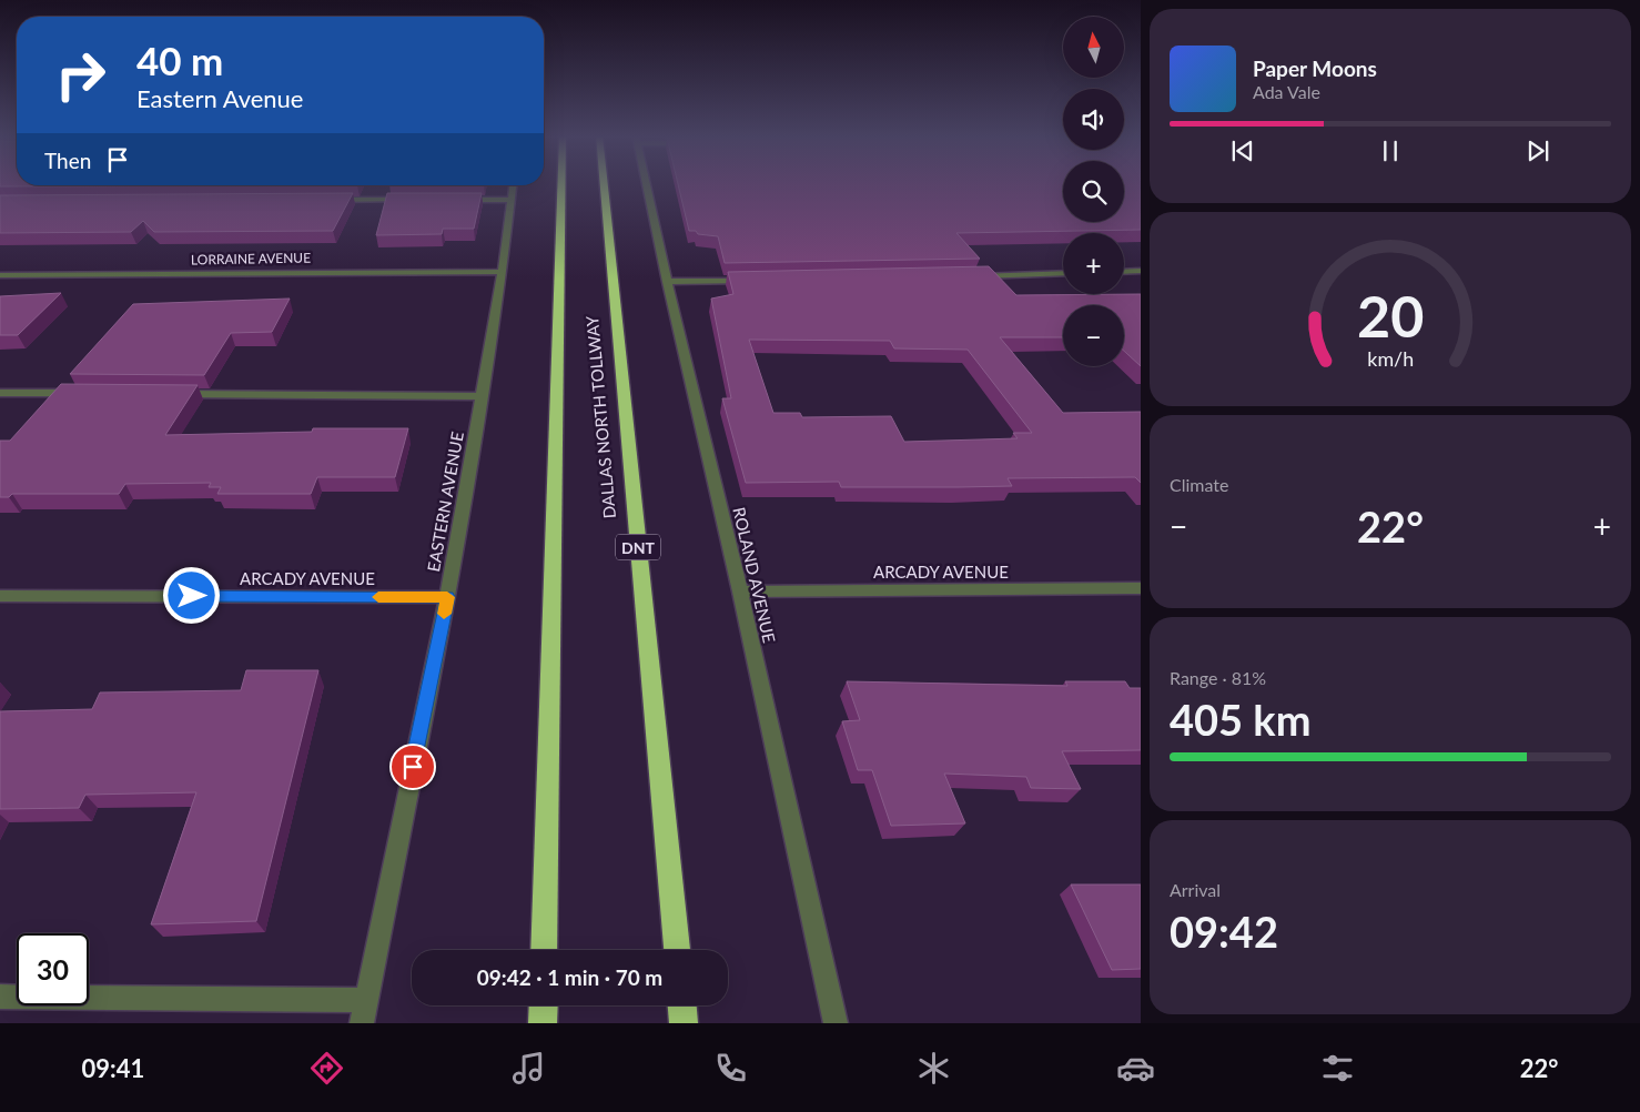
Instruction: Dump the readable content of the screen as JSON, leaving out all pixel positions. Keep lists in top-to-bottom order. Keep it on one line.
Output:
{"streets":{"highway":["DALLAS NORTH TOLLWAY","DNT"],"street":["LORRAINE AVENUE","EASTERN AVENUE","ARCADY AVENUE","ROLAND AVENUE"]},"crossings":[["LORRAINE AVENUE","EASTERN AVENUE"],["EASTERN AVENUE","ARCADY AVENUE"],["ARCADY AVENUE","ROLAND AVENUE"]],"north":"top","page":{"map_buttons":["+","−"],"turn":["40 m","Eastern Avenue"],"song":["Paper Moons","Ada Vale"],"then":"Then","tile":["Climate",["Range · 81%","405 km"],["Arrival","09:42"]],"heat":["−","22°","+"],"limit":"30","trip":"09:42 · 1 min · 70 m","tabs":["09:41","22°"],"gauge":["20","km/h"]}}
